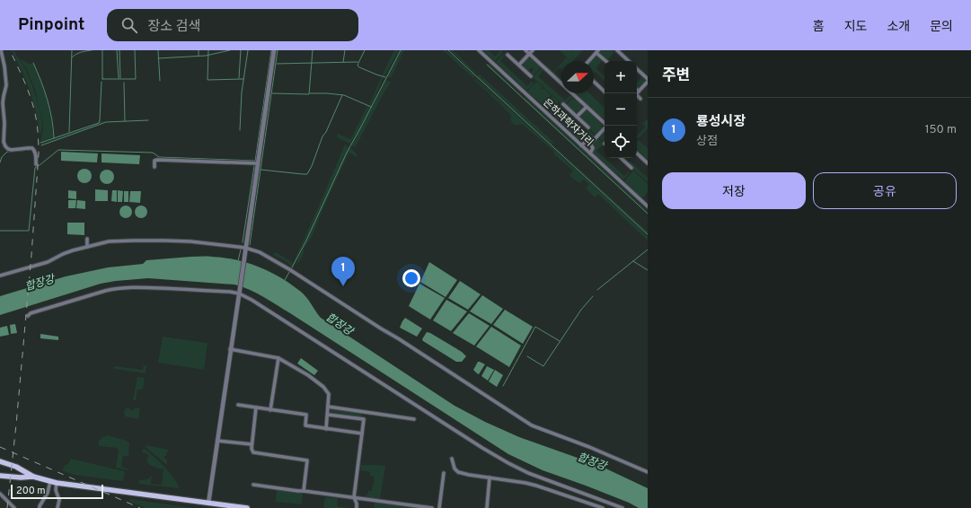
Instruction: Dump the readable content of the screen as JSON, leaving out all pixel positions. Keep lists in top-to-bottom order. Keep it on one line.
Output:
{"streets":{"street":["은하과학자거리"]},"water":["합장강"],"scale_bar":"200 m","north":"right","page":{"header":"Pinpoint","search":"장소 검색","nav":["홈","지도","소개","문의"],"heading":"주변","map_buttons":["+","−"],"list":[{"mark":"1","name":"룡성시장","note":"상점","value":"150 m"}],"buttons":["저장","공유"],"pins":"1","scale":"200 m"}}
